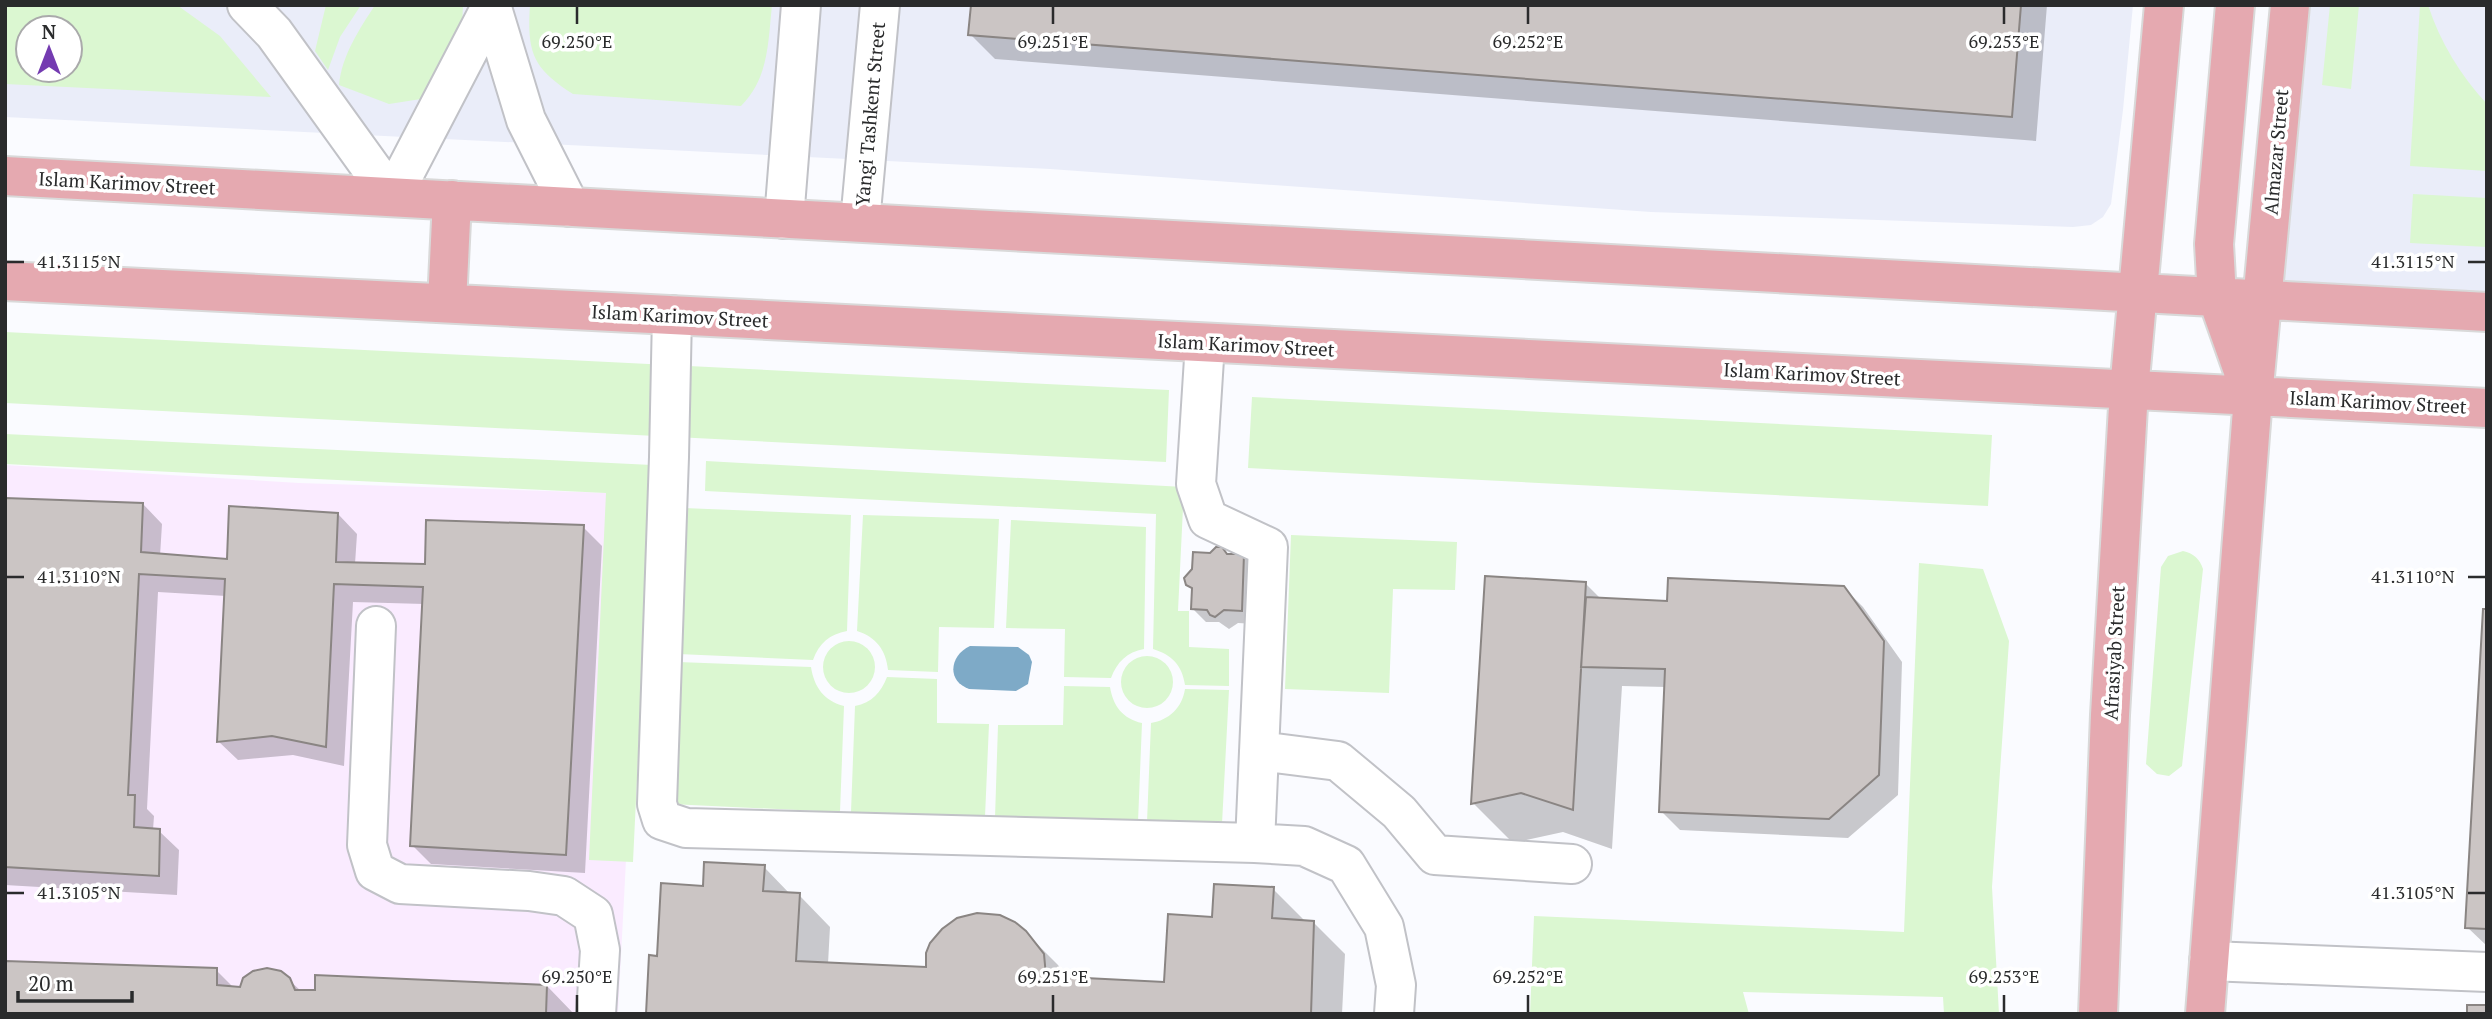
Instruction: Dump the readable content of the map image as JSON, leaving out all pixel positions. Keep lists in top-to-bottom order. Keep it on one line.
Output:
{"streets":{"main road":["Almazar Street","Islam Karimov Street","Afrasiyab Street"],"street":["Yangi Tashkent Street"]},"crossings":[["Yangi Tashkent Street","Islam Karimov Street"],["Almazar Street","Islam Karimov Street"],["Islam Karimov Street","Afrasiyab Street"]],"scale_bar":"20 m","north":"top","coordinates":["69.250°E","69.251°E","69.252°E","69.253°E","41.3115°N","41.3110°N","41.3105°N"]}
